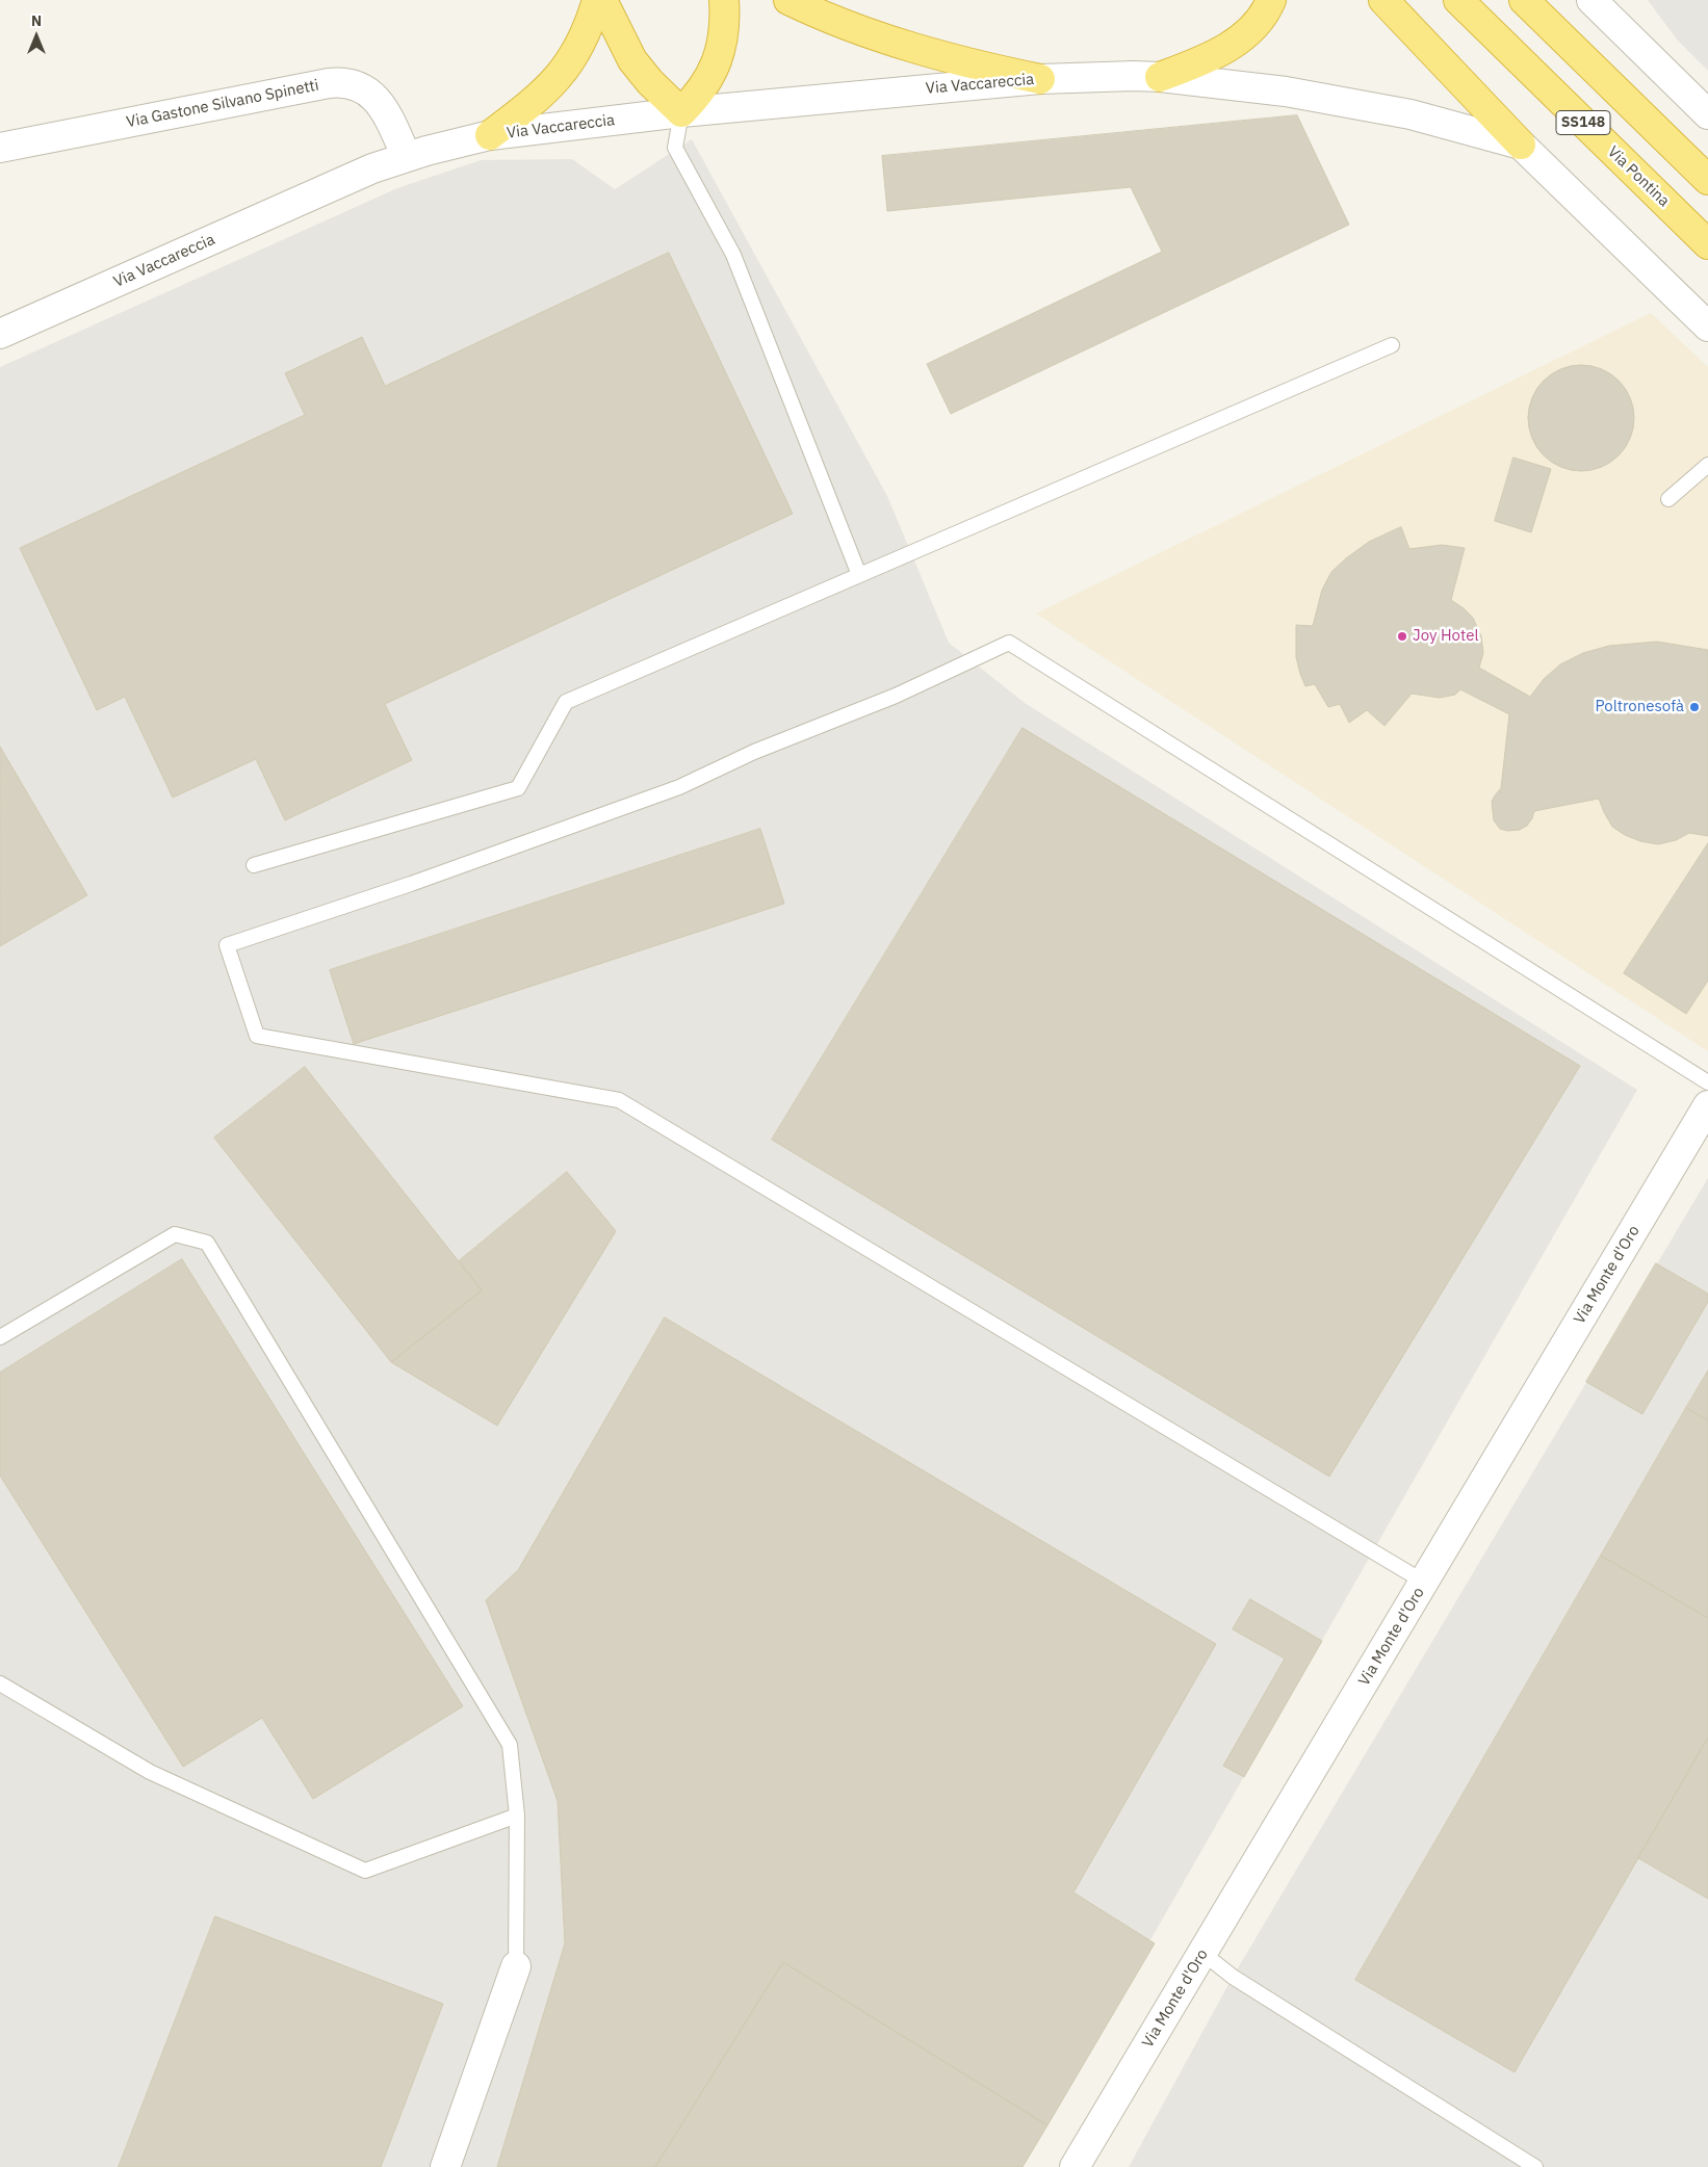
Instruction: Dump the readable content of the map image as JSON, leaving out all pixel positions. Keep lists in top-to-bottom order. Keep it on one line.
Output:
{"streets":{"highway":["SS148","Via Pontina"],"street":["Via Vaccareccia","Via Gastone Silvano Spinetti","Via Monte d'Oro"]},"crossings":[["Via Vaccareccia","Via Gastone Silvano Spinetti"]],"places":["Joy Hotel","Poltronesofà"],"north":"top"}
